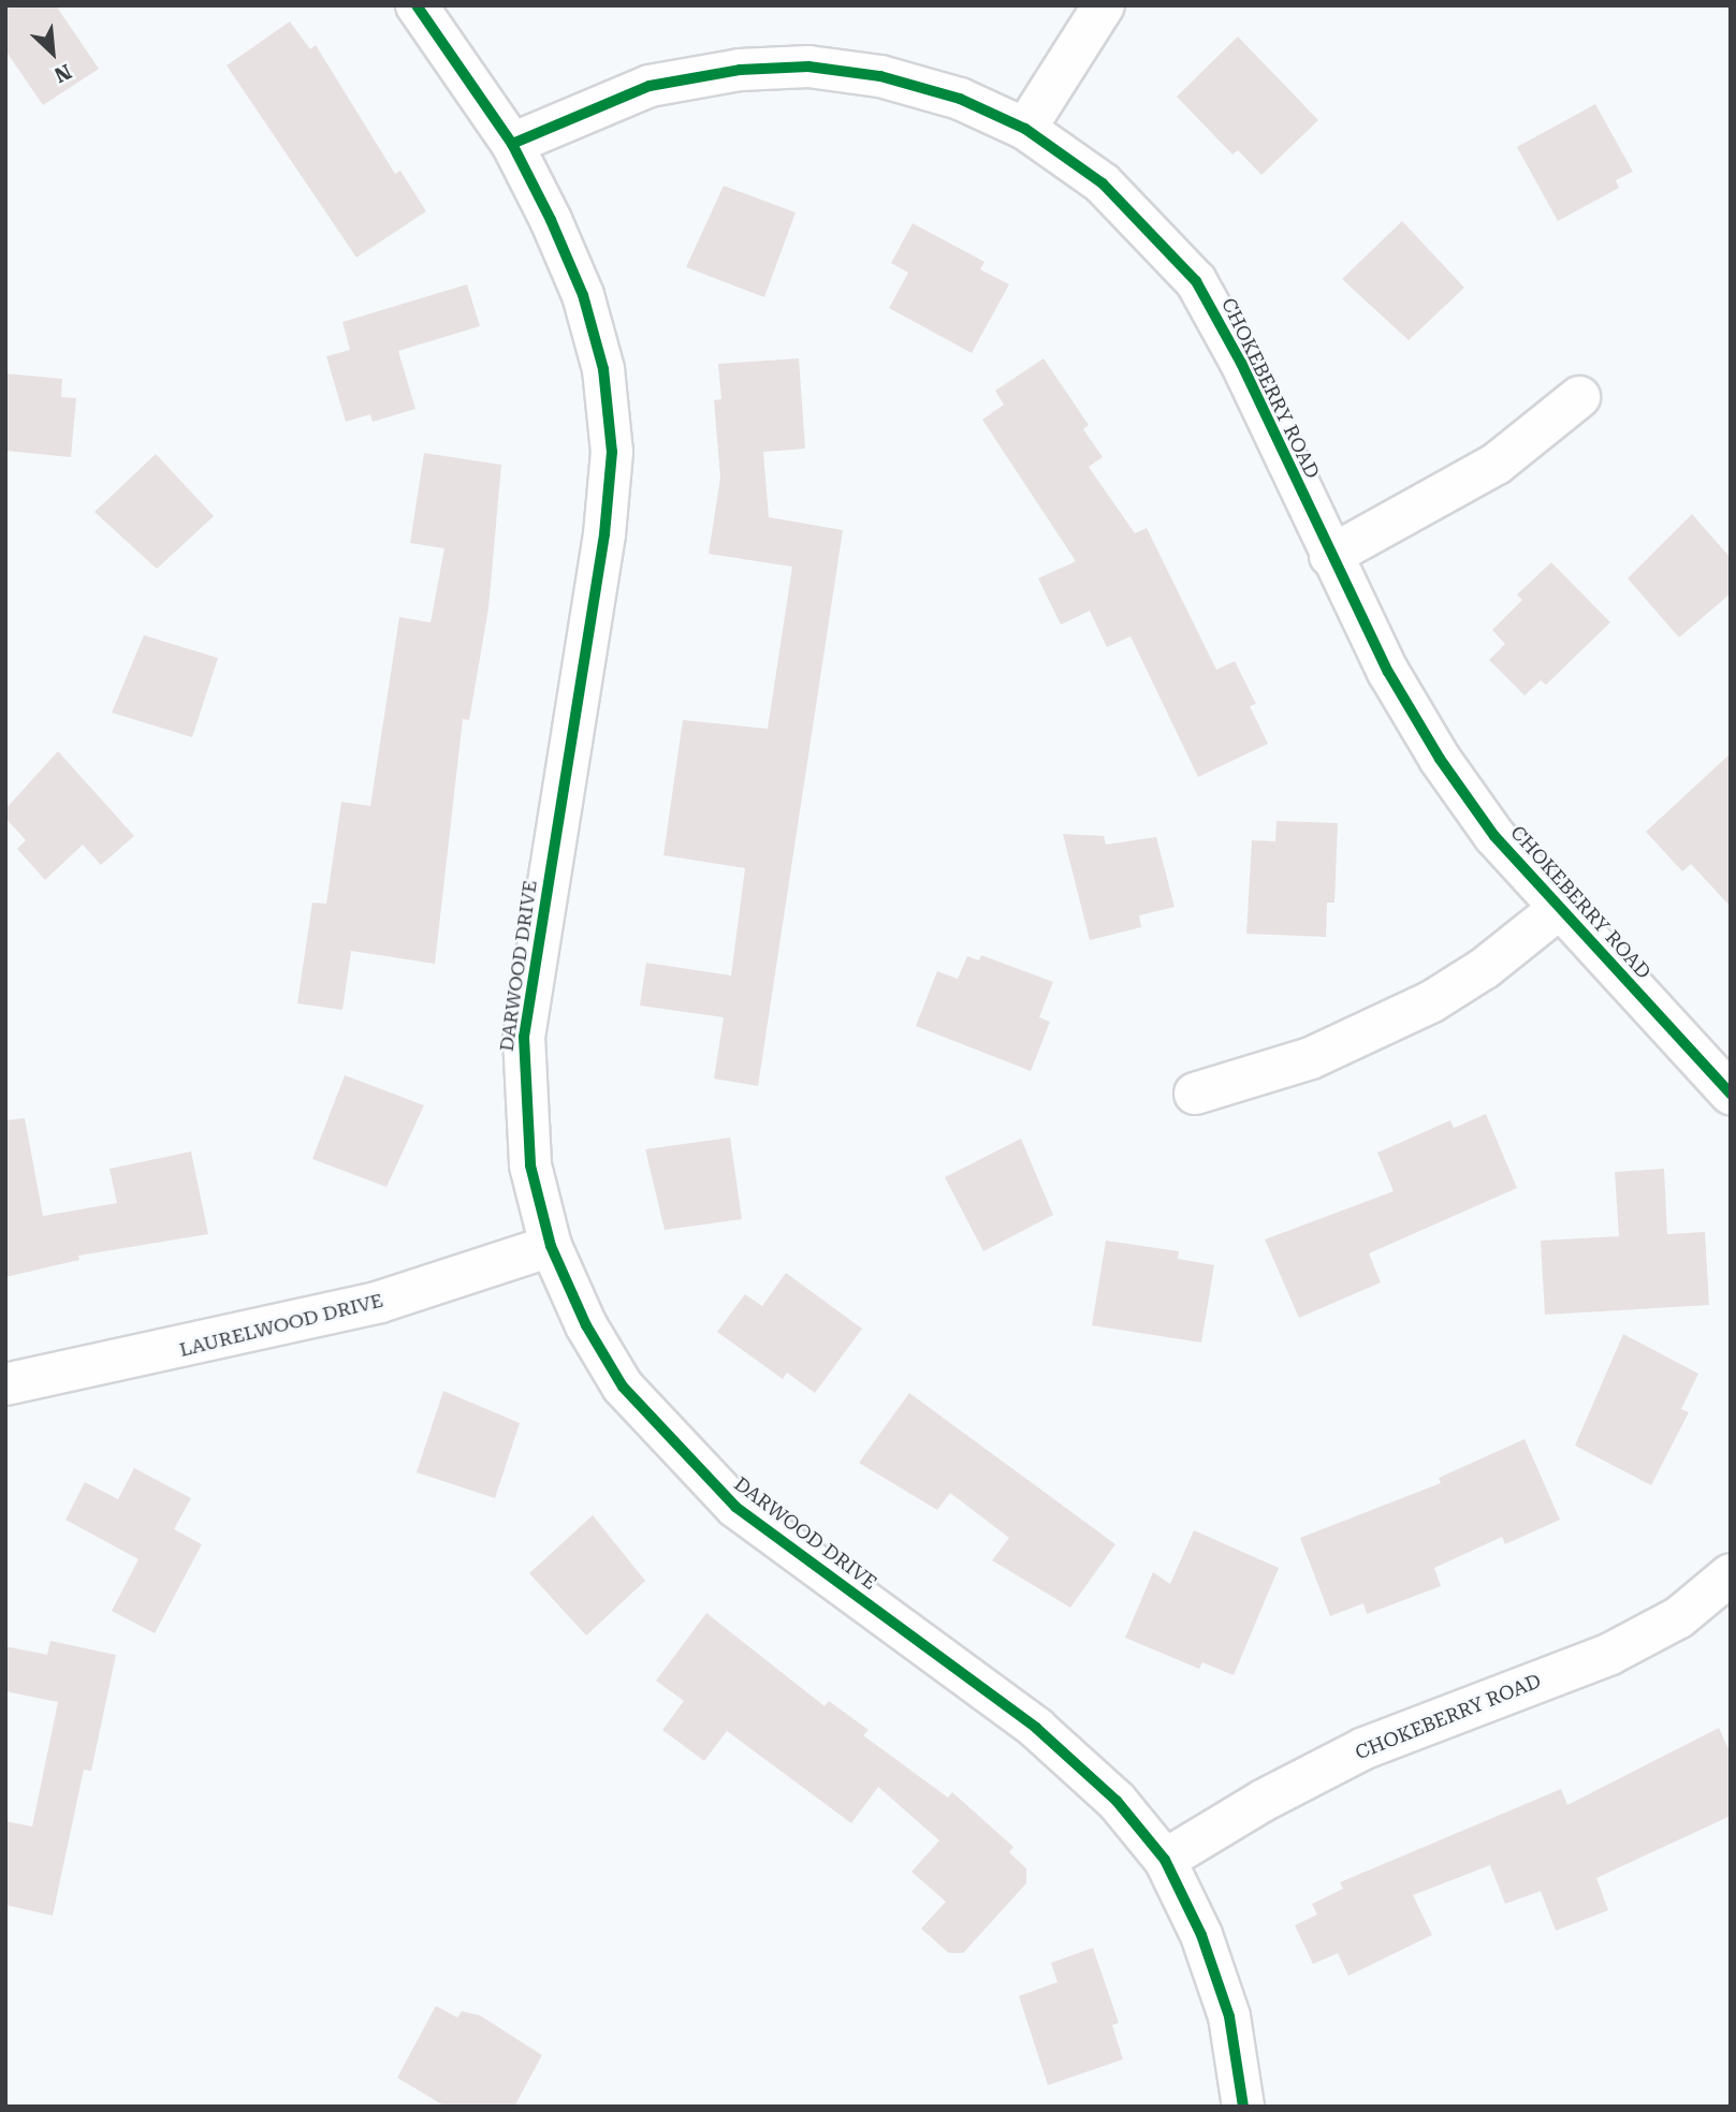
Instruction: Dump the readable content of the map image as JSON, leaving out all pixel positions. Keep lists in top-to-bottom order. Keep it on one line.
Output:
{"streets":{"street":["CHOKEBERRY ROAD","DARWOOD DRIVE","LAURELWOOD DRIVE"]},"crossings":[["CHOKEBERRY ROAD","DARWOOD DRIVE"],["DARWOOD DRIVE","LAURELWOOD DRIVE"]],"north":"bottom right"}
